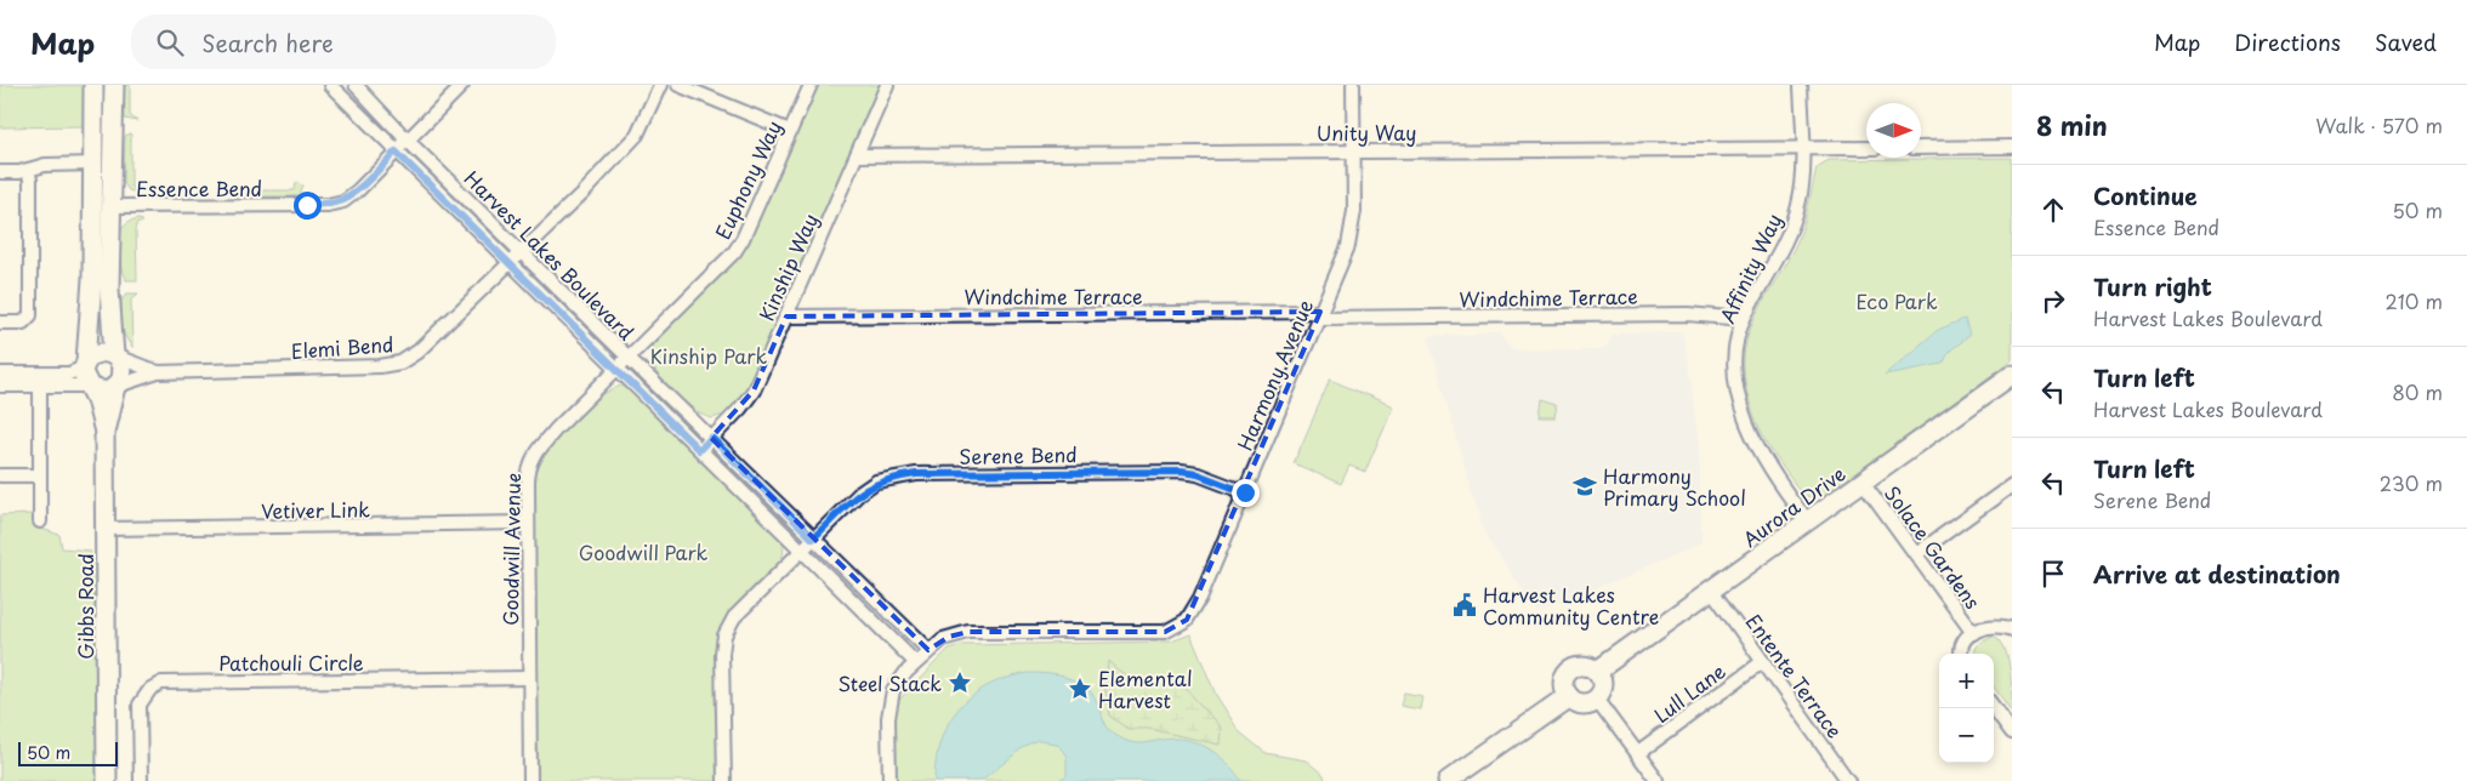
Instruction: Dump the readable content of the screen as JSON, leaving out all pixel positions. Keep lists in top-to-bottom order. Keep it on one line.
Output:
{"streets":{"main road":["Aurora Drive","Gibbs Road"],"street":["Unity Way","Euphony Way","Essence Bend","Harvest Lakes Boulevard","Kinship Way","Affinity Way","Windchime Terrace","Elemi Bend","Harmony Avenue","Serene Bend","Vetiver Link","Solace Gardens","Goodwill Avenue","Patchouli Circle","Entente Terrace","Lull Lane"]},"crossings":[["Unity Way","Kinship Way"],["Unity Way","Affinity Way"],["Unity Way","Harmony Avenue"],["Euphony Way","Harvest Lakes Boulevard"],["Euphony Way","Goodwill Avenue"],["Essence Bend","Harvest Lakes Boulevard"],["Harvest Lakes Boulevard","Kinship Way"],["Harvest Lakes Boulevard","Elemi Bend"],["Harvest Lakes Boulevard","Harmony Avenue"],["Harvest Lakes Boulevard","Serene Bend"],["Harvest Lakes Boulevard","Goodwill Avenue"],["Kinship Way","Windchime Terrace"],["Affinity Way","Windchime Terrace"],["Affinity Way","Aurora Drive"],["Windchime Terrace","Harmony Avenue"],["Elemi Bend","Gibbs Road"],["Harmony Avenue","Serene Bend"],["Aurora Drive","Solace Gardens"],["Aurora Drive","Entente Terrace"],["Vetiver Link","Goodwill Avenue"],["Vetiver Link","Gibbs Road"],["Goodwill Avenue","Patchouli Circle"],["Entente Terrace","Lull Lane"]],"parks":["Eco Park","Kinship Park","Goodwill Park"],"places":{"school or university":["Harmony Primary School"],"public building":["Harvest Lakes Community Centre"],"place":["Steel Stack","Elemental Harvest"]},"scale_bar":"50 m","north":"right","page":{"header":"Map","search":"Search here","nav":["Map","Directions","Saved"],"heading":["8 min","Walk · 570 m"],"list":[["Continue","Essence Bend","50 m"],["Turn right","Harvest Lakes Boulevard","210 m"],["Turn left","Harvest Lakes Boulevard","80 m"],["Turn left","Serene Bend","230 m"],"Arrive at destination"],"map_buttons":["+","−"],"scale":"50 m"}}
